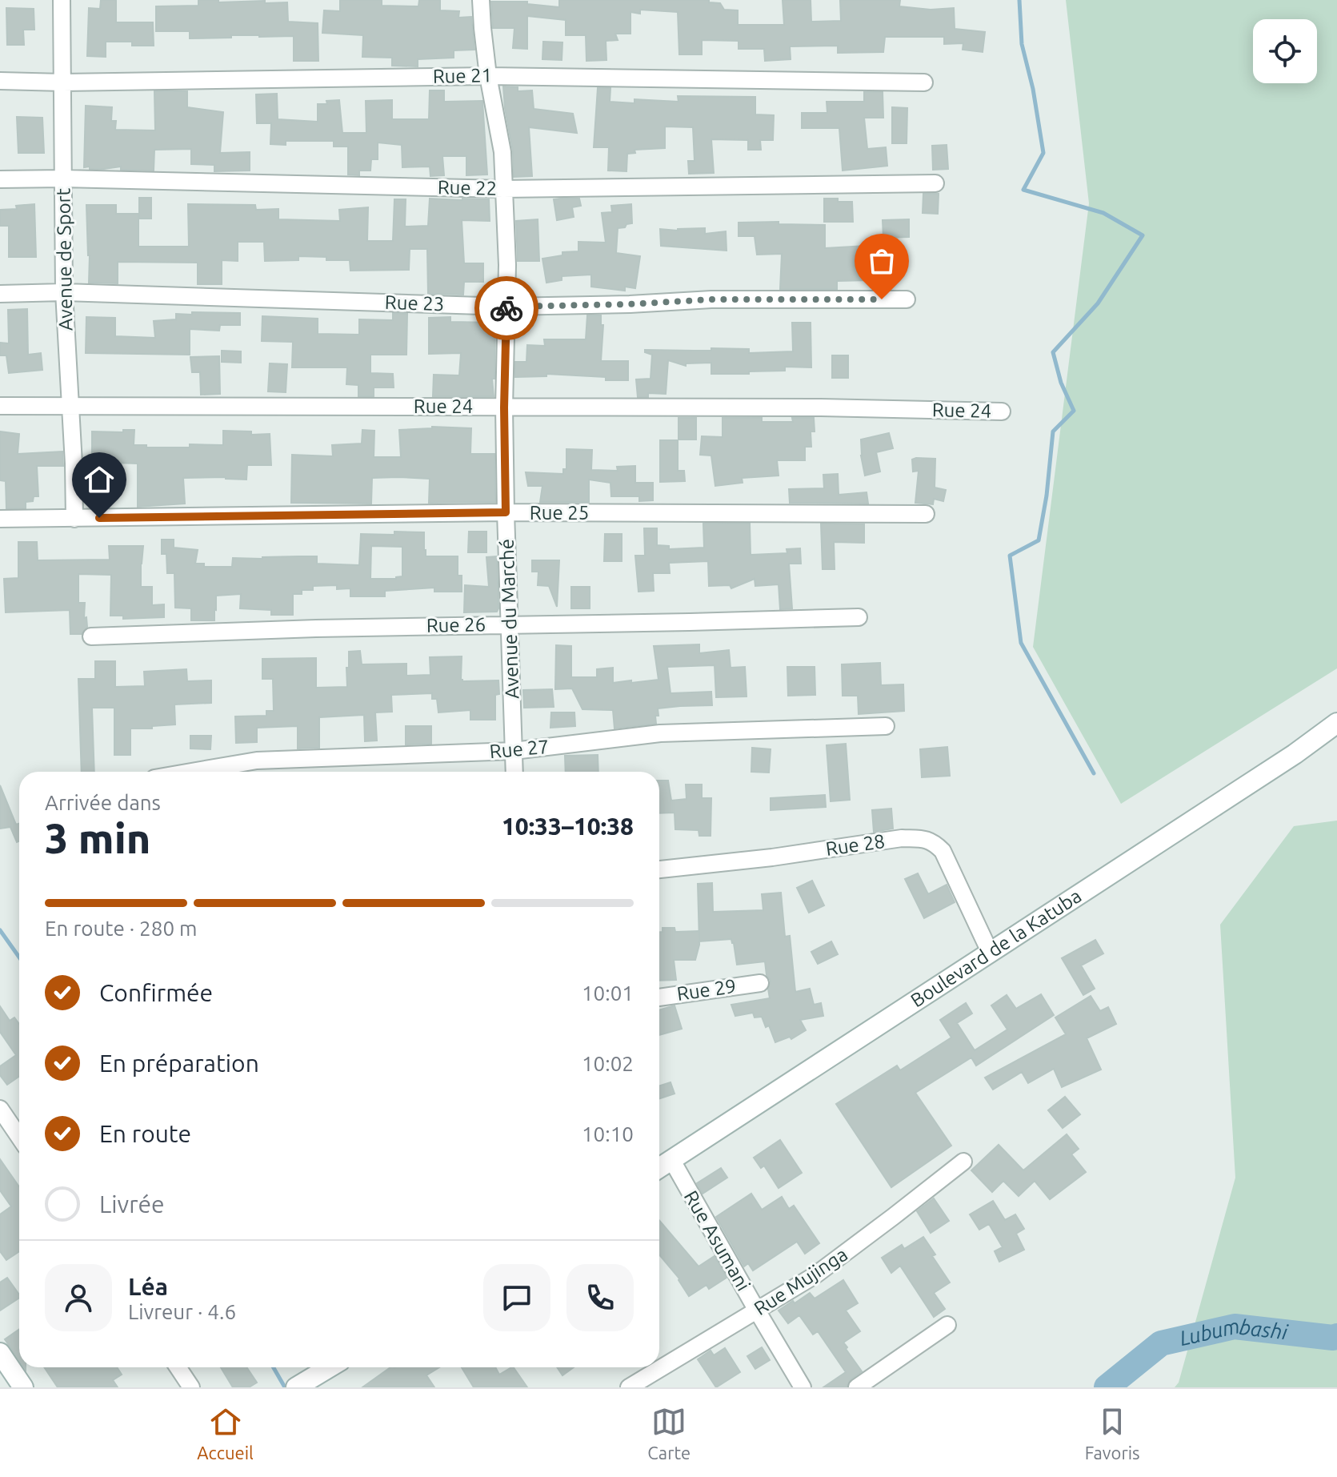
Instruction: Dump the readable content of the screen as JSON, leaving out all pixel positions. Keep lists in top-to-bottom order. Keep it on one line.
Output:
{"streets":{"street":["Rue 21","Rue 22","Avenue de Sport","Rue 23","Rue 24","Rue 25","Avenue du Marché","Rue 26","Rue 27","Rue 28","Boulevard de la Katuba","Rue 29","Rue Asumani","Rue Mujinga"]},"crossings":[["Rue 21","Avenue de Sport"],["Rue 21","Avenue du Marché"],["Rue 22","Avenue de Sport"],["Rue 22","Avenue du Marché"],["Avenue de Sport","Rue 23"],["Avenue de Sport","Rue 24"],["Avenue de Sport","Rue 25"],["Rue 23","Avenue du Marché"],["Rue 24","Avenue du Marché"],["Rue 25","Avenue du Marché"],["Avenue du Marché","Rue 26"],["Avenue du Marché","Rue 27"],["Rue 28","Boulevard de la Katuba"],["Boulevard de la Katuba","Rue Asumani"],["Rue Asumani","Rue Mujinga"]],"water":["Lubumbashi"],"page":{"heading":["3 min","Arrivée dans","10:33–10:38"],"panel":["Léa","Livreur · 4.6"],"bar":"En route · 280 m","list":[["Confirmée","10:01"],["En préparation","10:02"],["En route","10:10"],"Livrée"],"tabs":["Accueil","Carte","Favoris"]}}
